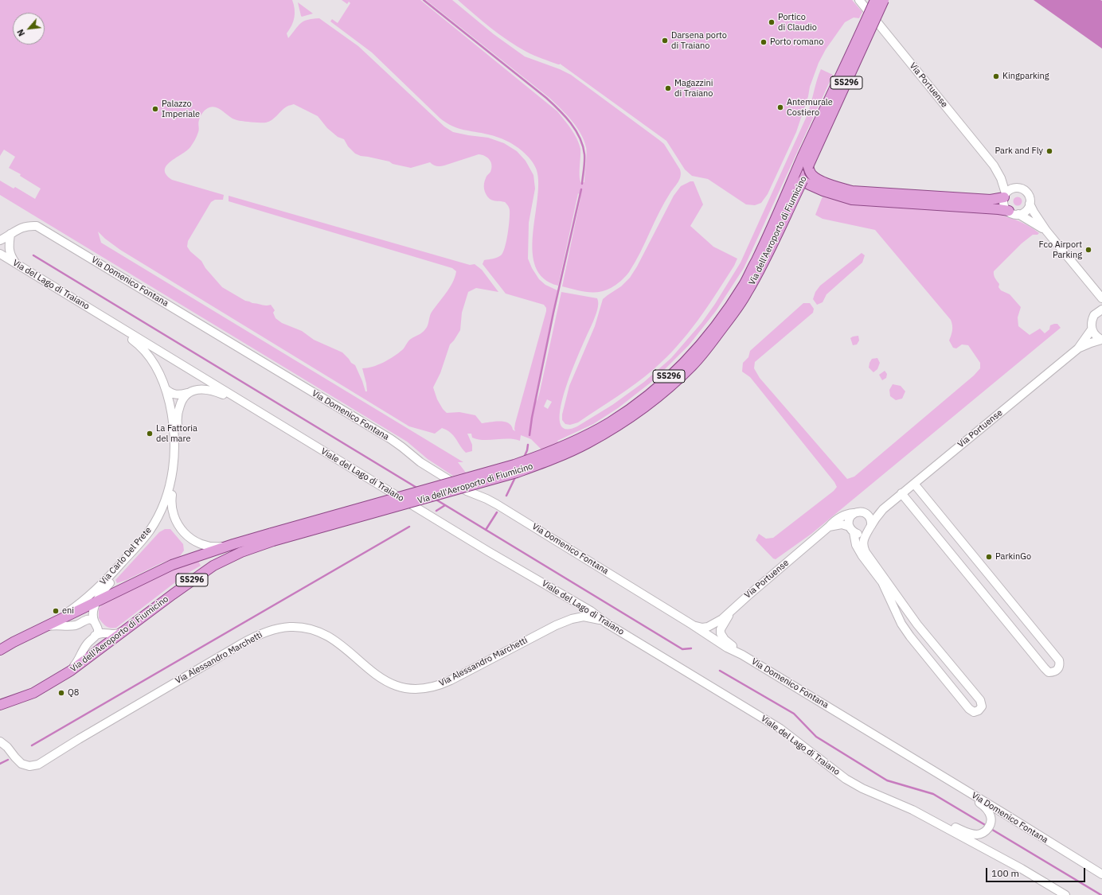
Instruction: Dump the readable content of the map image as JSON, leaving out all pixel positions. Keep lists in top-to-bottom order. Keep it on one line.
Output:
{"streets":{"main road":["SS296","Via dell'Aeroporto di Fiumicino"],"street":["Via Portuense","Via Domenico Fontana","Via del Lago di Traiano","Viale del Lago di Traiano","Via Carlo Del Prete","Via Alessandro Marchetti"]},"crossings":[["Via Portuense","Via Domenico Fontana"],["Via dell'Aeroporto di Fiumicino","Via Carlo Del Prete"],["Via del Lago di Traiano","Viale del Lago di Traiano"],["Viale del Lago di Traiano","Via Carlo Del Prete"],["Viale del Lago di Traiano","Via Alessandro Marchetti"]],"places":["Portico di Claudio","Darsena porto di Traiano","Porto romano","Kingparking","Magazzini di Traiano","Antemurale Costiero","Palazzo Imperiale","Park and Fly","Fco Airport Parking","La Fattoria del mare","ParkinGo","eni","Q8"],"scale_bar":"100 m","north":"bottom left"}
